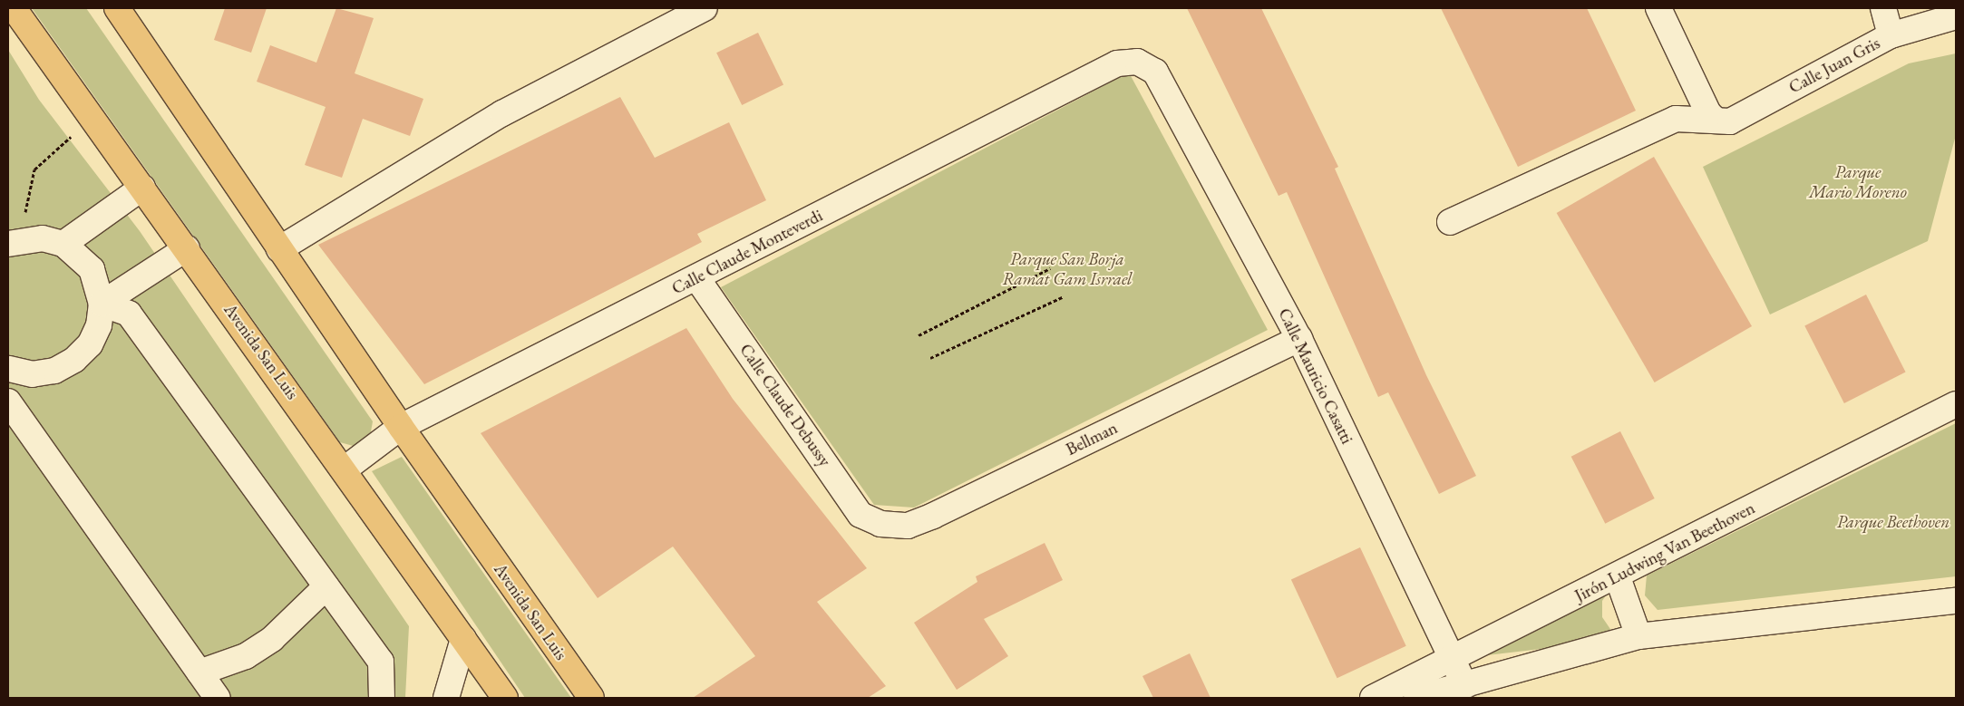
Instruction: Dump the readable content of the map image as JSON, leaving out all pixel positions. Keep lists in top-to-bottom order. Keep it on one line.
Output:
{"streets":{"main road":["Avenida San Luis"],"street":["Calle Juan Gris","Calle Claude Monteverdi","Calle Mauricio Casatti","Calle Claude Debussy","Bellman","Jirón Ludwing Van Beethoven"]},"crossings":[["Calle Claude Monteverdi","Avenida San Luis"],["Calle Claude Monteverdi","Calle Mauricio Casatti"],["Calle Claude Monteverdi","Calle Claude Debussy"],["Calle Mauricio Casatti","Bellman"],["Calle Mauricio Casatti","Jirón Ludwing Van Beethoven"],["Calle Claude Debussy","Bellman"]],"parks":["Parque Mario Moreno","Parque San Borja Ramat Gam Isrrael","Parque Beethoven"]}
